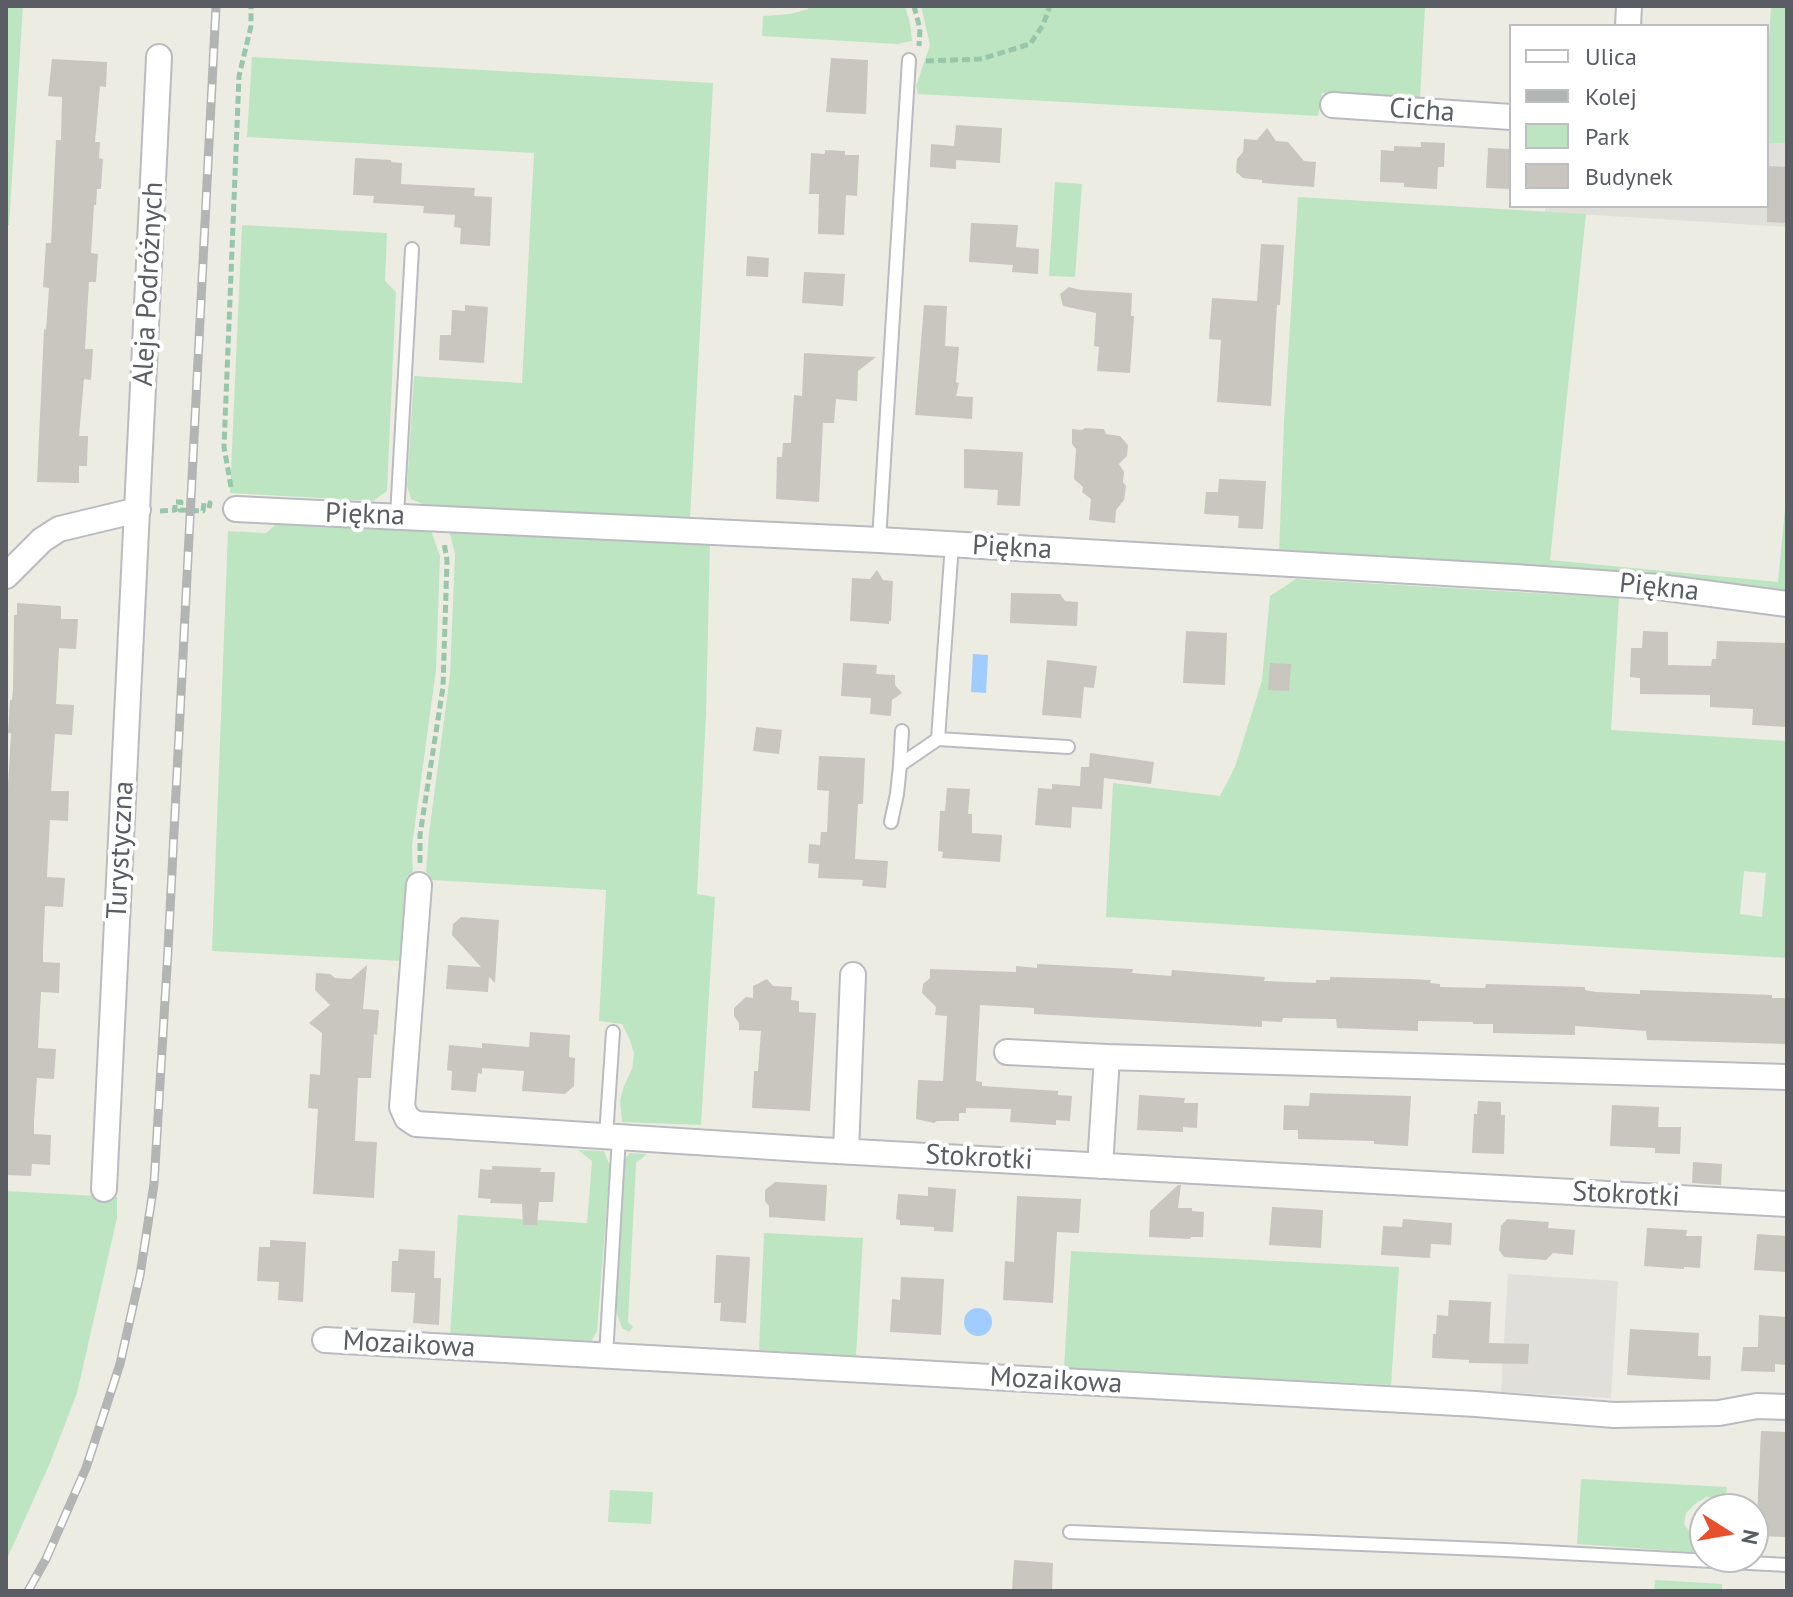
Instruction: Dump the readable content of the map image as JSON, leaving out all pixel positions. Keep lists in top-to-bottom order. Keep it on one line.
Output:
{"streets":{"street":["Cicha","Aleja Podróżnych","Piękna","Turystyczna","Stokrotki","Mozaikowa"]},"crossings":[["Aleja Podróżnych","Turystyczna"]],"legend":["Ulica","Kolej","Park","Budynek"],"north":"right"}
